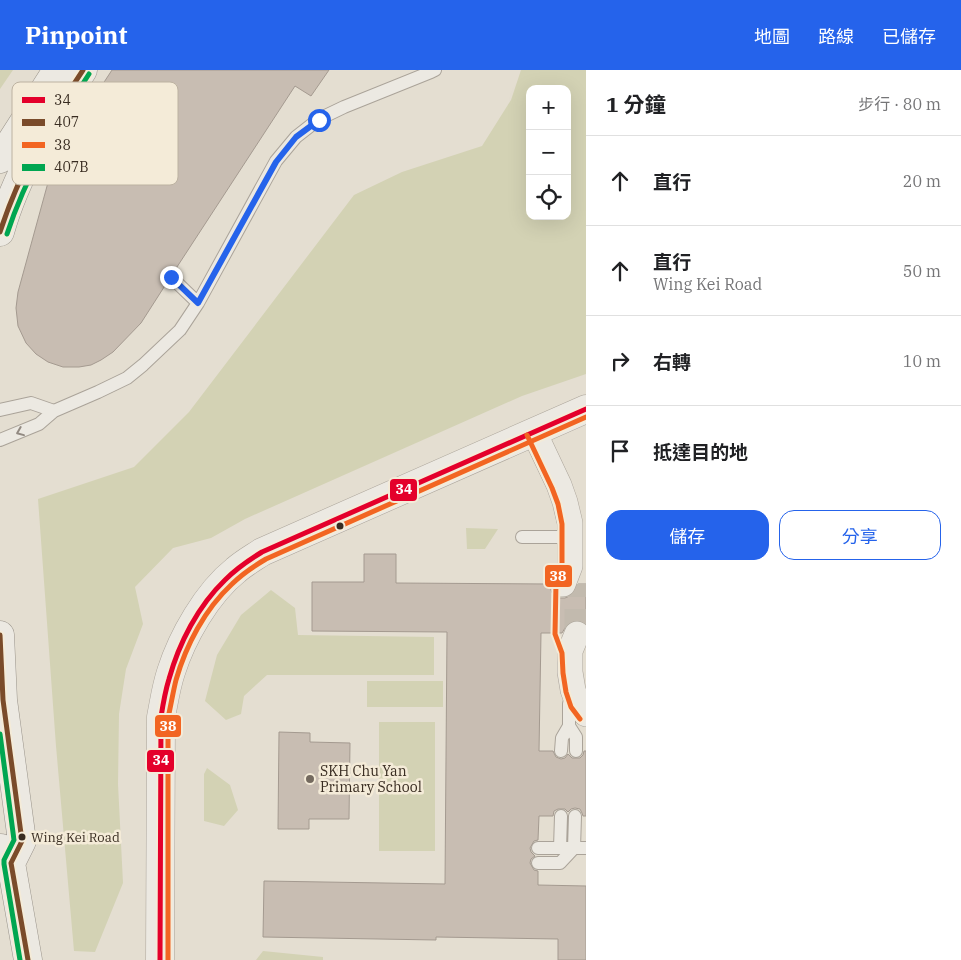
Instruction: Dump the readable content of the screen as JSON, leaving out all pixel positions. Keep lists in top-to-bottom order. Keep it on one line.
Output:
{"places":["SKH Chu Yan Primary School","Wing Kei Road"],"lines":["transit line 407","transit line 407B","transit line 34","transit line 38"],"legend":["34","407","38","407B"],"page":{"header":"Pinpoint","nav":["地圖","路線","已儲存"],"heading":["1 分鐘","步行 · 80 m"],"map_buttons":["+","−"],"list":[["直行","20 m"],["直行","Wing Kei Road","50 m"],["右轉","10 m"],"抵達目的地"],"buttons":["儲存","分享"]}}
